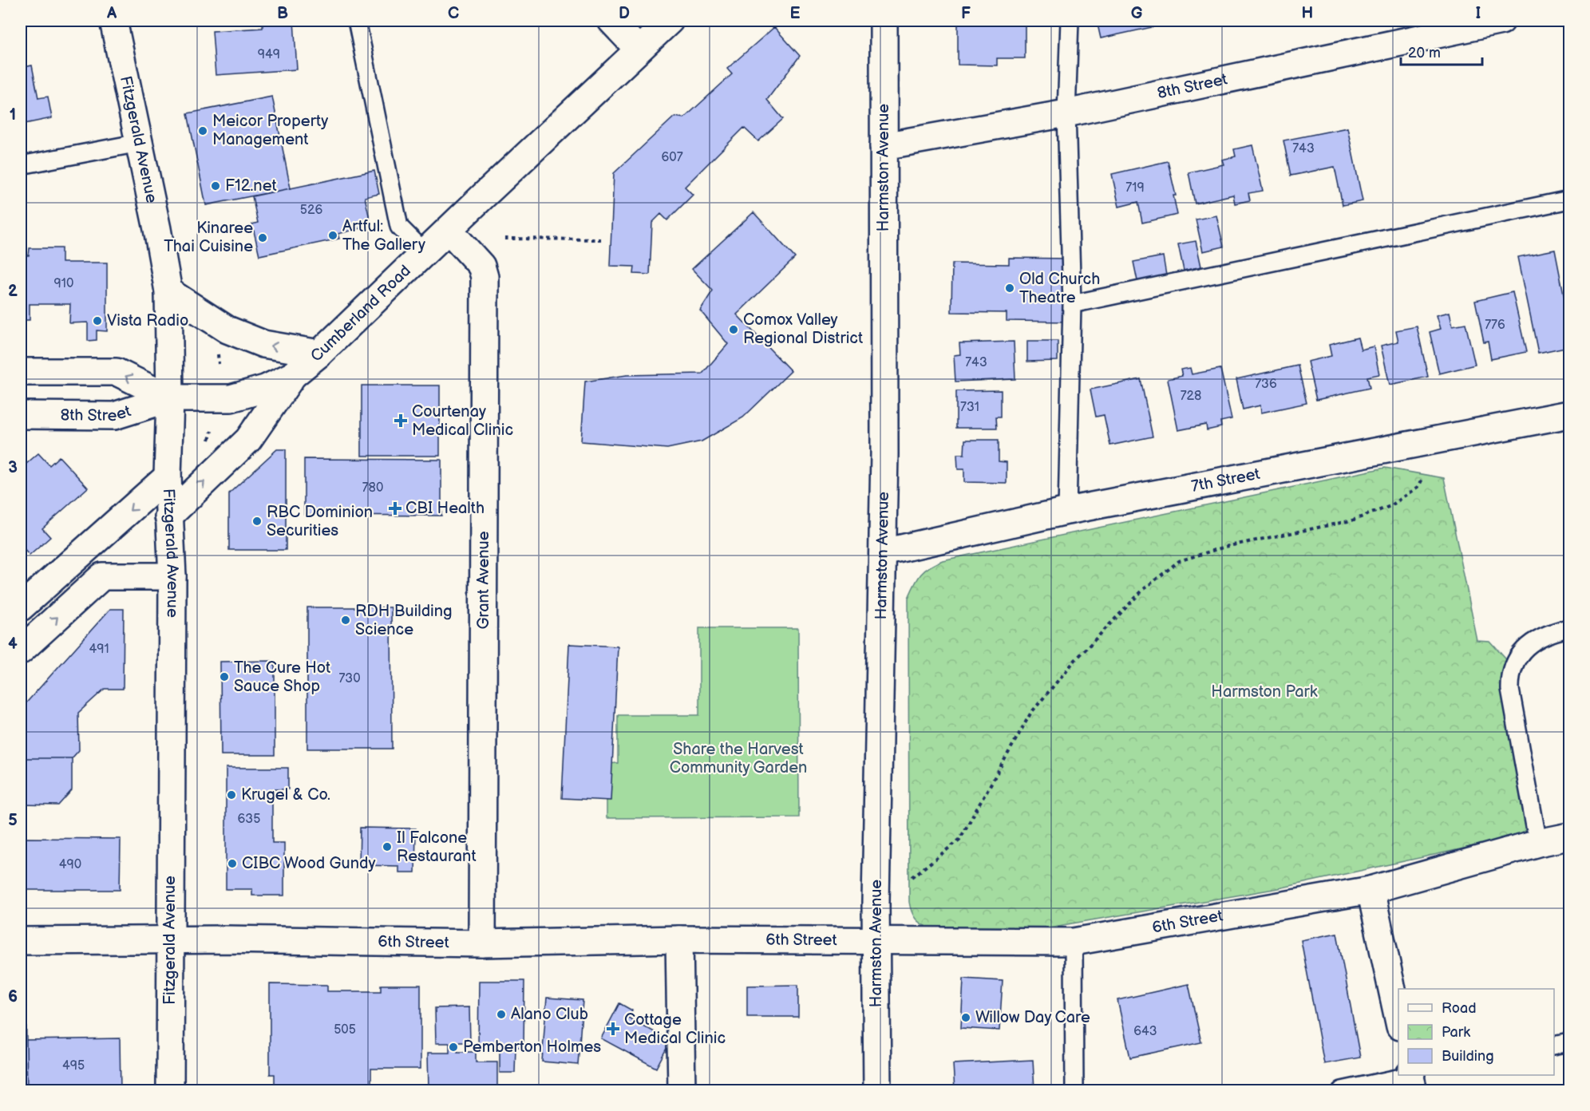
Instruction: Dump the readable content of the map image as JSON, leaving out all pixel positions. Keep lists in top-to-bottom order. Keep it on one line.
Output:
{"streets":{"street":["8th Street","Fitzgerald Avenue","Harmston Avenue","Cumberland Road","7th Street","Grant Avenue","6th Street"]},"crossings":[["8th Street","Fitzgerald Avenue"],["8th Street","Harmston Avenue"],["8th Street","Cumberland Road"],["Fitzgerald Avenue","Cumberland Road"],["Fitzgerald Avenue","6th Street"],["Harmston Avenue","7th Street"],["Harmston Avenue","6th Street"],["Cumberland Road","Grant Avenue"],["Grant Avenue","6th Street"]],"parks":["Harmston Park","Share the Harvest Community Garden"],"places":{"other":["Meicor Property Management","F12.net","Artful: The Gallery","Kinaree Thai Cuisine","Old Church Theatre","Vista Radio","Comox Valley Regional District","RBC Dominion Securities","RDH Building Science","The Cure Hot Sauce Shop","Krugel & Co.","Il Falcone Restaurant","CIBC Wood Gundy","Alano Club","Willow Day Care","Pemberton Holmes"],"health":["Courtenay Medical Clinic","CBI Health","Cottage Medical Clinic"]},"house_numbers":["949","743","607","719","526","910","776","743","736","728","731","780","491","730","635","490","505","643","495"],"legend":["Road","Park","Building"],"scale_bar":"20 m","grid":{"columns":["A","B","C","D","E","F","G","H","I"],"rows":["1","2","3","4","5","6"]}}
